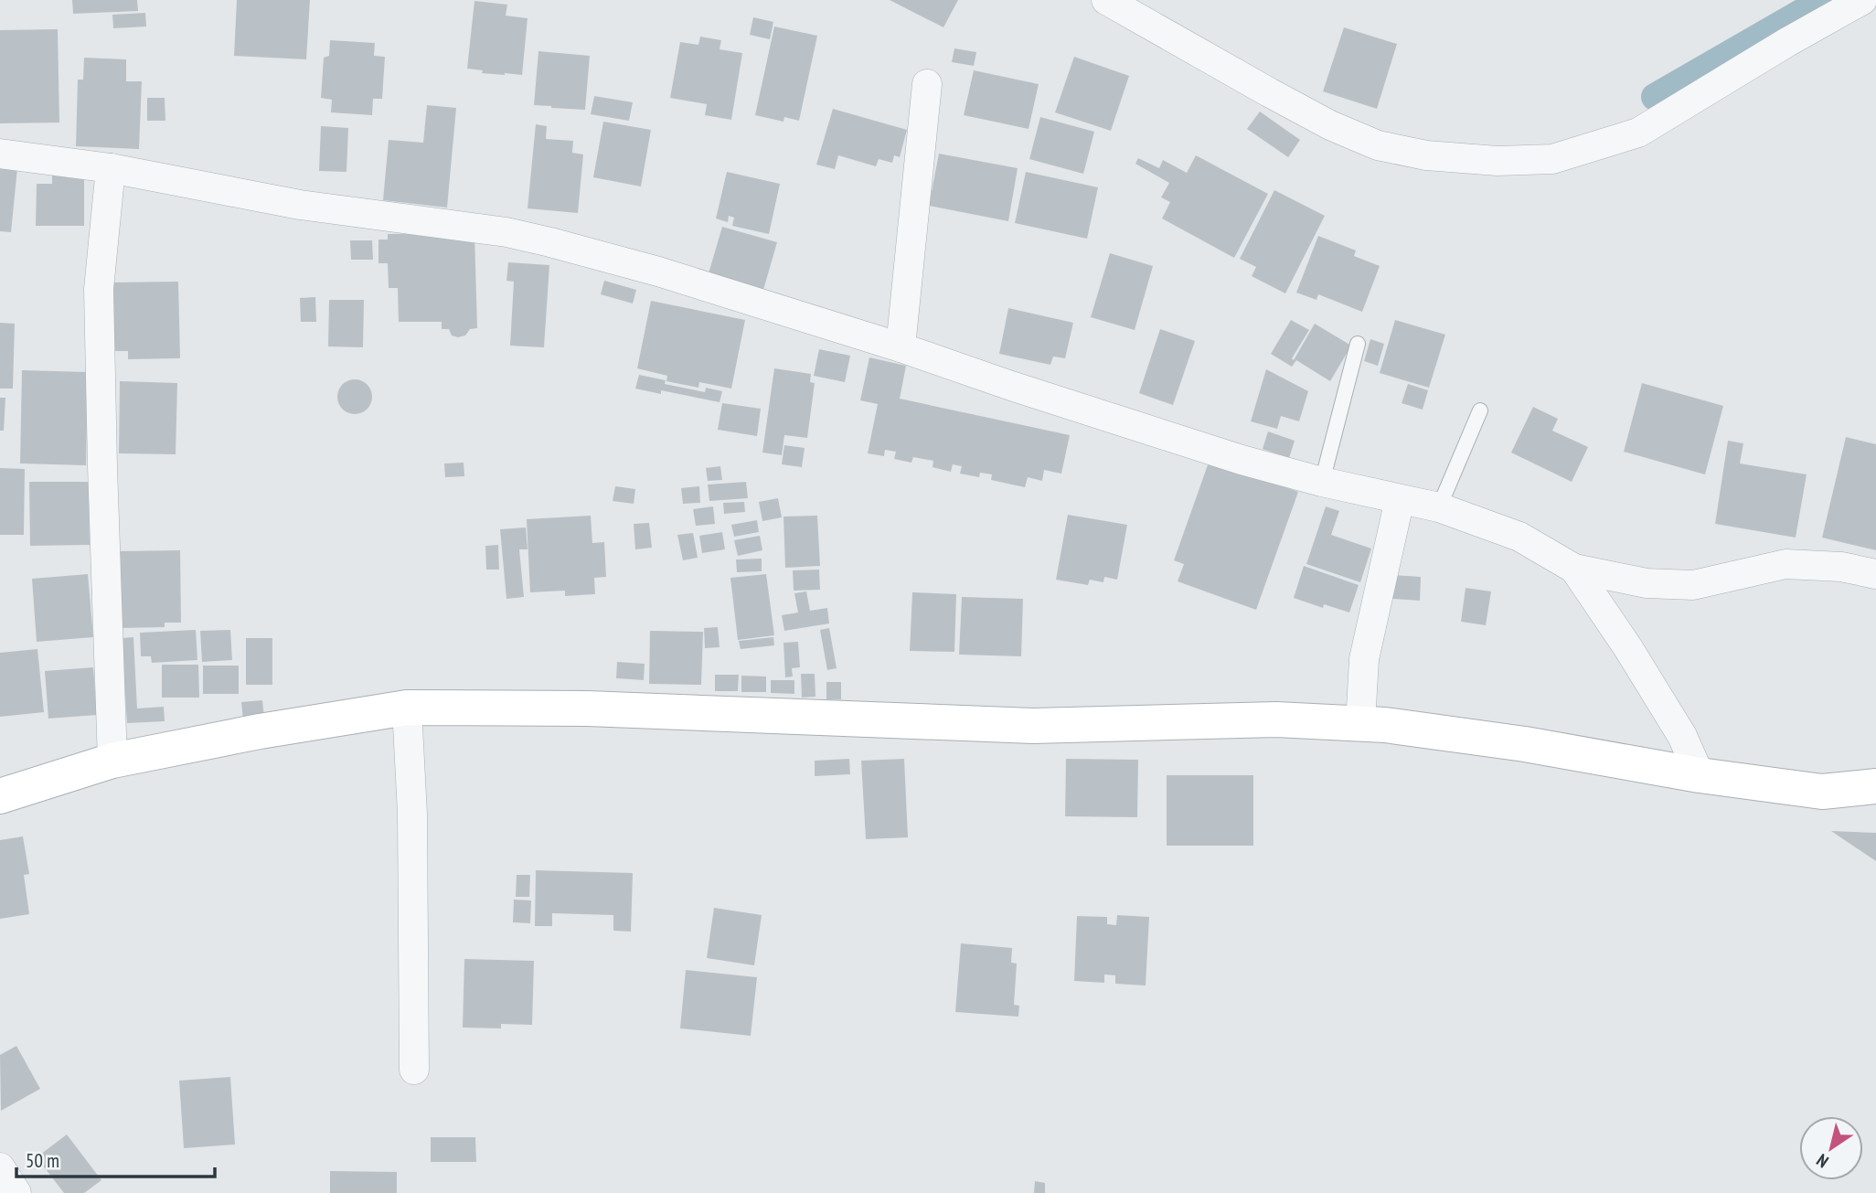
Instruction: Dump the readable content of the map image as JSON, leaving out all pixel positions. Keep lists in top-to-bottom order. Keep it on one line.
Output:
{"scale_bar":"50 m","north":"bottom left"}
